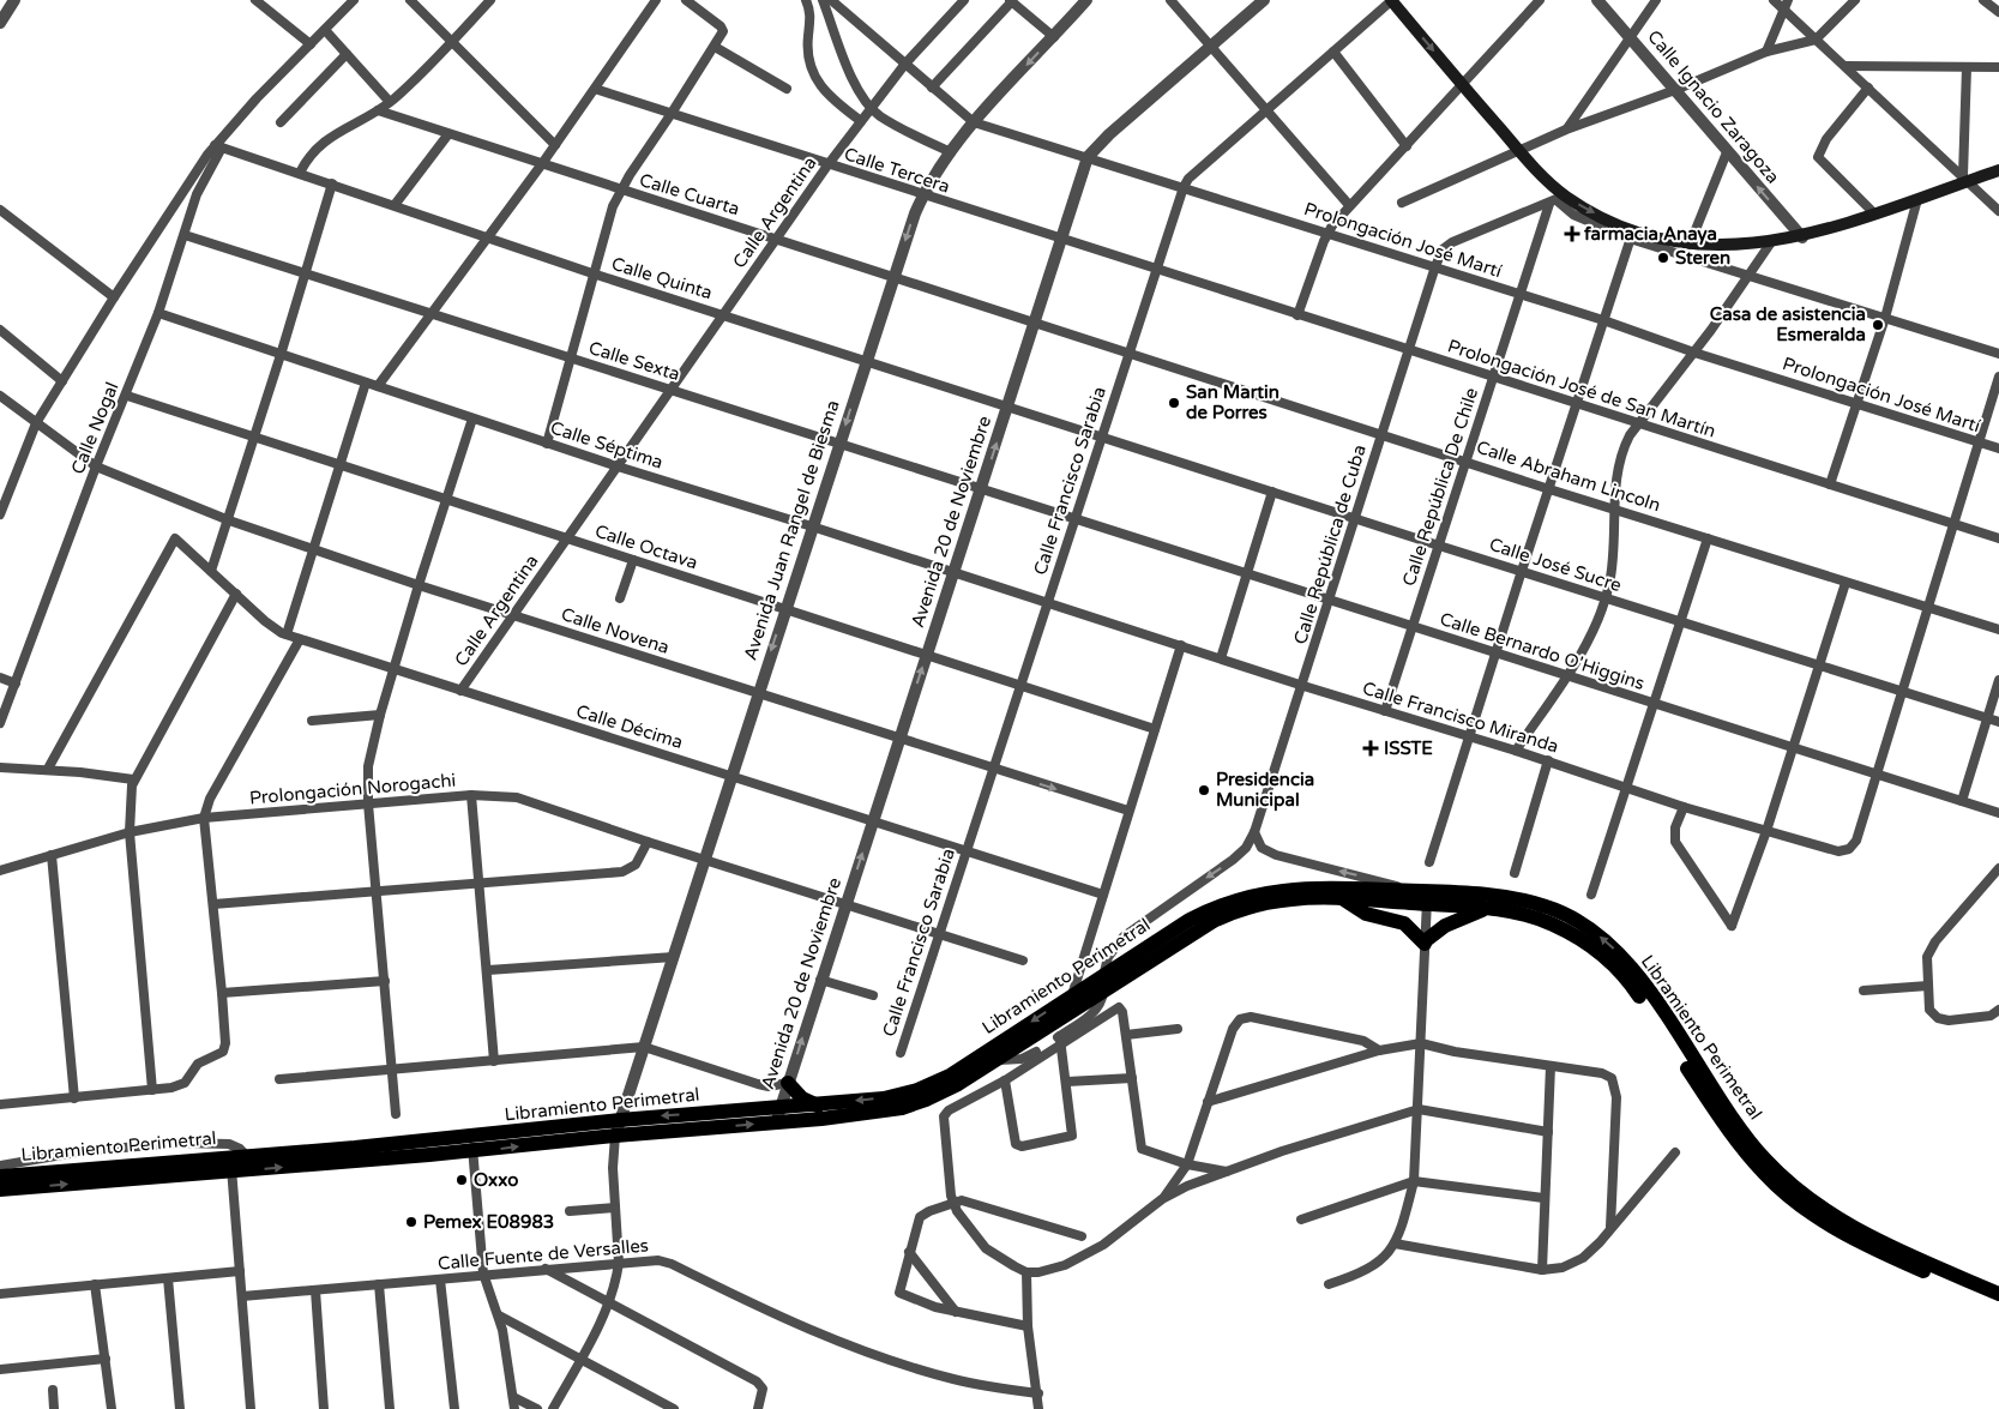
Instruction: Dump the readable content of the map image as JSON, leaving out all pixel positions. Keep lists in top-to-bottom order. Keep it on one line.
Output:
{"streets":{"main road":["Libramiento Perimetral"],"street":["Calle Ignacio Zaragoza","Calle Tercera","Calle Cuarta","Calle Argentina","Prolongación José Martí","Calle Quinta","Calle Sexta","Prolongación José de San Martín","Calle Nogal","Calle Séptima","Calle Abraham Lincoln","Calle Francisco Sarabia","Calle República De Chile","Avenida 20 de Noviembre","Avenida Juan Rangel de Biesma","Calle República de Cuba","Calle Octava","Calle José Sucre","Calle Novena","Calle Bernardo O'Higgins","Calle Francisco Miranda","Calle Décima","Prolongación Norogachi","Calle Fuente de Versalles"]},"crossings":[["Calle Tercera","Calle Argentina"],["Calle Tercera","Prolongación José de San Martín"],["Calle Tercera","Calle Francisco Sarabia"],["Calle Tercera","Avenida 20 de Noviembre"],["Calle Tercera","Avenida Juan Rangel de Biesma"],["Calle Cuarta","Calle Argentina"],["Calle Cuarta","Calle Abraham Lincoln"],["Calle Cuarta","Calle Francisco Sarabia"],["Calle Cuarta","Avenida 20 de Noviembre"],["Calle Cuarta","Avenida Juan Rangel de Biesma"],["Calle Argentina","Prolongación José Martí"],["Calle Argentina","Calle Quinta"],["Calle Argentina","Calle Sexta"],["Calle Argentina","Calle Séptima"],["Calle Argentina","Calle Octava"],["Calle Argentina","Calle Novena"],["Calle Argentina","Calle Décima"],["Prolongación José Martí","Calle Francisco Sarabia"],["Prolongación José Martí","Calle República De Chile"],["Prolongación José Martí","Avenida 20 de Noviembre"],["Prolongación José Martí","Avenida Juan Rangel de Biesma"],["Prolongación José Martí","Calle República de Cuba"],["Calle Quinta","Calle Nogal"],["Calle Quinta","Calle Francisco Sarabia"],["Calle Quinta","Avenida 20 de Noviembre"],["Calle Quinta","Avenida Juan Rangel de Biesma"],["Calle Quinta","Calle José Sucre"],["Calle Sexta","Calle Nogal"],["Calle Sexta","Calle Francisco Sarabia"],["Calle Sexta","Avenida 20 de Noviembre"],["Calle Sexta","Avenida Juan Rangel de Biesma"],["Calle Sexta","Calle Bernardo O'Higgins"],["Prolongación José de San Martín","Calle Francisco Sarabia"],["Prolongación José de San Martín","Calle República De Chile"],["Prolongación José de San Martín","Calle República de Cuba"],["Calle Nogal","Calle Séptima"],["Calle Nogal","Calle Octava"],["Calle Nogal","Calle Novena"],["Calle Séptima","Calle Francisco Sarabia"],["Calle Séptima","Avenida 20 de Noviembre"],["Calle Séptima","Avenida Juan Rangel de Biesma"],["Calle Séptima","Calle Francisco Miranda"],["Calle Abraham Lincoln","Calle Francisco Sarabia"],["Calle Abraham Lincoln","Calle República De Chile"],["Calle Abraham Lincoln","Calle República de Cuba"],["Calle Francisco Sarabia","Calle Octava"],["Calle Francisco Sarabia","Calle José Sucre"],["Calle Francisco Sarabia","Calle Novena"],["Calle Francisco Sarabia","Calle Bernardo O'Higgins"],["Calle Francisco Sarabia","Calle Francisco Miranda"],["Calle Francisco Sarabia","Calle Décima"],["Calle Francisco Sarabia","Prolongación Norogachi"],["Calle República De Chile","Calle República de Cuba"],["Calle República De Chile","Calle José Sucre"],["Calle República De Chile","Calle Bernardo O'Higgins"],["Calle República De Chile","Calle Francisco Miranda"],["Avenida 20 de Noviembre","Calle Octava"],["Avenida 20 de Noviembre","Calle Novena"],["Avenida 20 de Noviembre","Calle Décima"],["Avenida 20 de Noviembre","Prolongación Norogachi"],["Avenida 20 de Noviembre","Libramiento Perimetral"],["Avenida Juan Rangel de Biesma","Calle Octava"],["Avenida Juan Rangel de Biesma","Calle Novena"],["Avenida Juan Rangel de Biesma","Calle Décima"],["Avenida Juan Rangel de Biesma","Prolongación Norogachi"],["Avenida Juan Rangel de Biesma","Libramiento Perimetral"],["Calle República de Cuba","Calle José Sucre"],["Calle República de Cuba","Calle Bernardo O'Higgins"],["Calle República de Cuba","Calle Francisco Miranda"],["Calle República de Cuba","Libramiento Perimetral"],["Calle Bernardo O'Higgins","Calle Francisco Miranda"]],"one_way":["Calle Ignacio Zaragoza"],"places":{"health":["farmacia Anaya","ISSTE"],"other":["Steren","Casa de asistencia Esmeralda","San Martin de Porres","Presidencia Municipal","Oxxo","Pemex E08983"]}}
